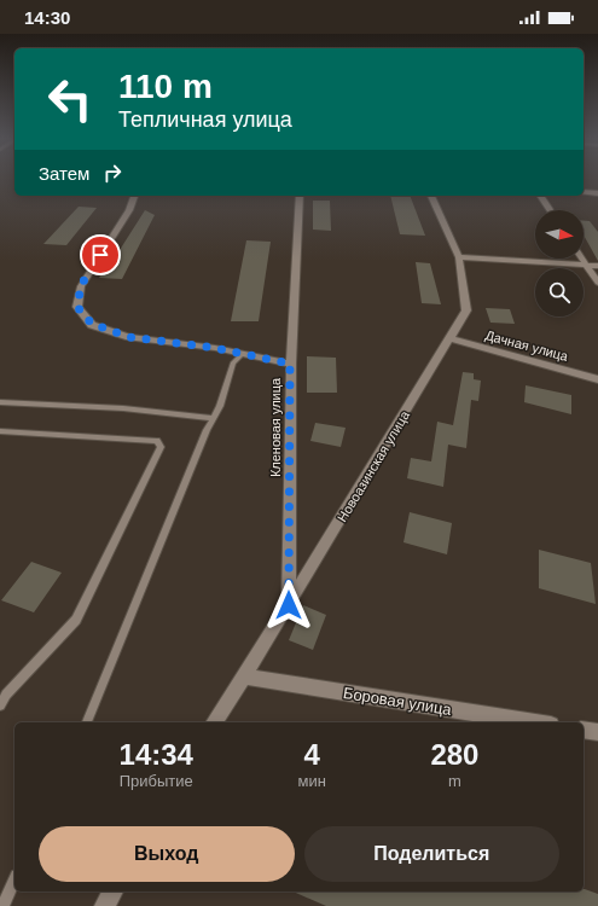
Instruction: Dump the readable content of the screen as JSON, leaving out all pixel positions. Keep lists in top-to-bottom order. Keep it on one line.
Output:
{"streets":{"street":["Дачная улица","Кленовая улица","Новоазинская улица","Боровая улица"]},"crossings":[["Дачная улица","Новоазинская улица"],["Кленовая улица","Новоазинская улица"],["Новоазинская улица","Боровая улица"]],"north":"right","page":{"status":"14:30","turn":["110 m","Тепличная улица"],"then":"Затем","eta":["14:34","Прибытие","4","мин","280","m"],"buttons":["Выход","Поделиться"]}}
